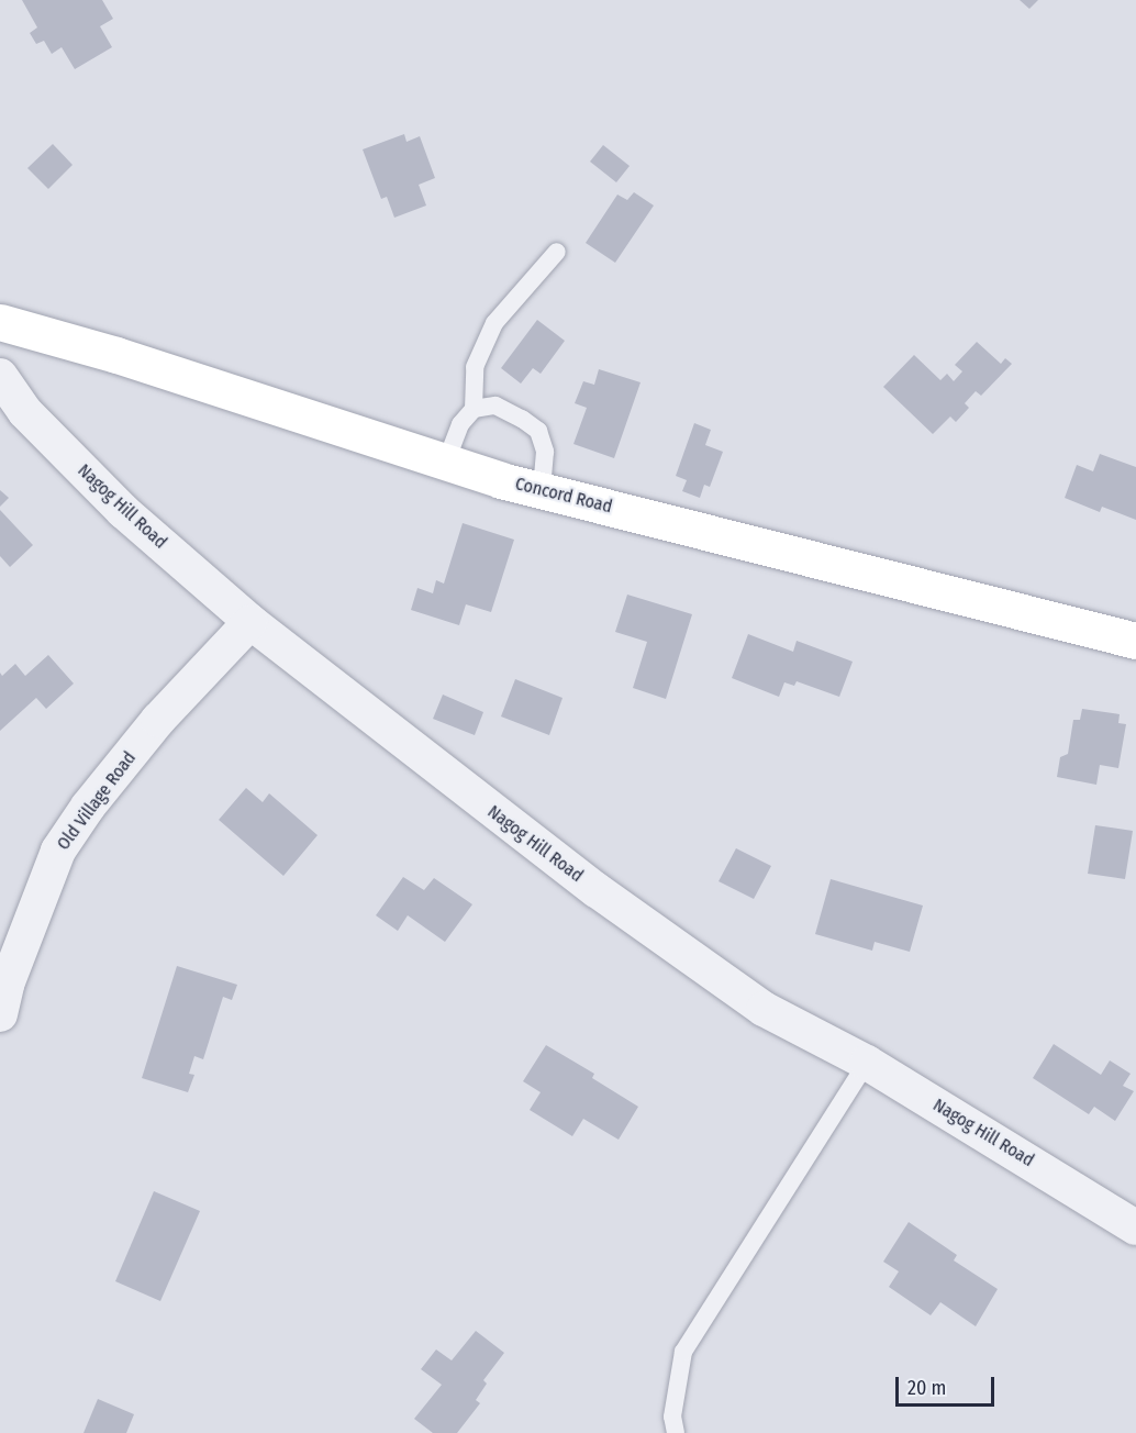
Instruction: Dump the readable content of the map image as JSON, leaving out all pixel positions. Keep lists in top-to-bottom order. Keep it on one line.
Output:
{"streets":{"street":["Concord Road","Nagog Hill Road","Old Village Road"]},"crossings":[["Nagog Hill Road","Old Village Road"]],"scale_bar":"20 m"}
